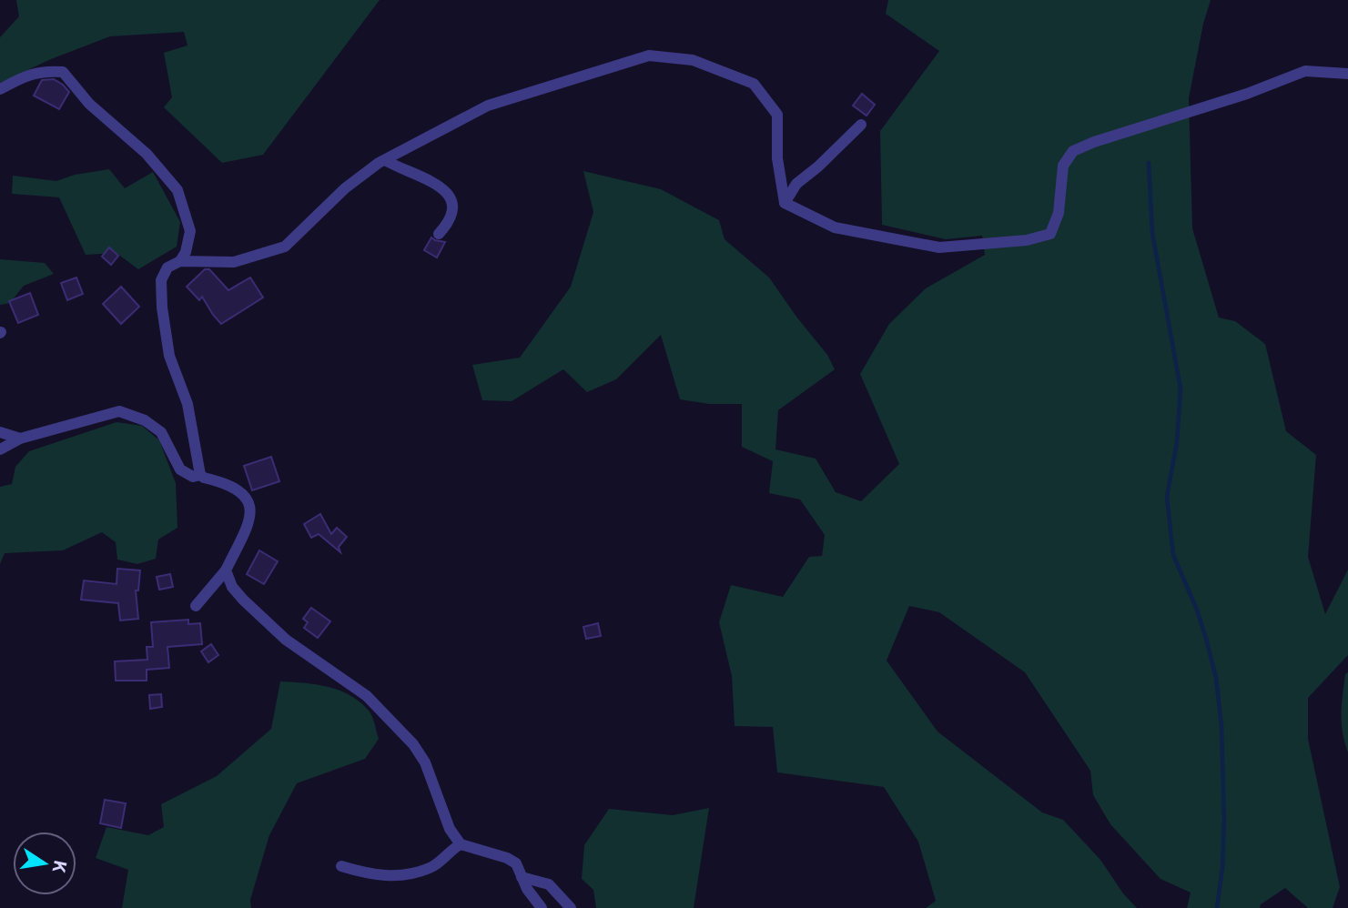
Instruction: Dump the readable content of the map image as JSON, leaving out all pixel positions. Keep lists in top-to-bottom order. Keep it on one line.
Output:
{"north":"right"}
